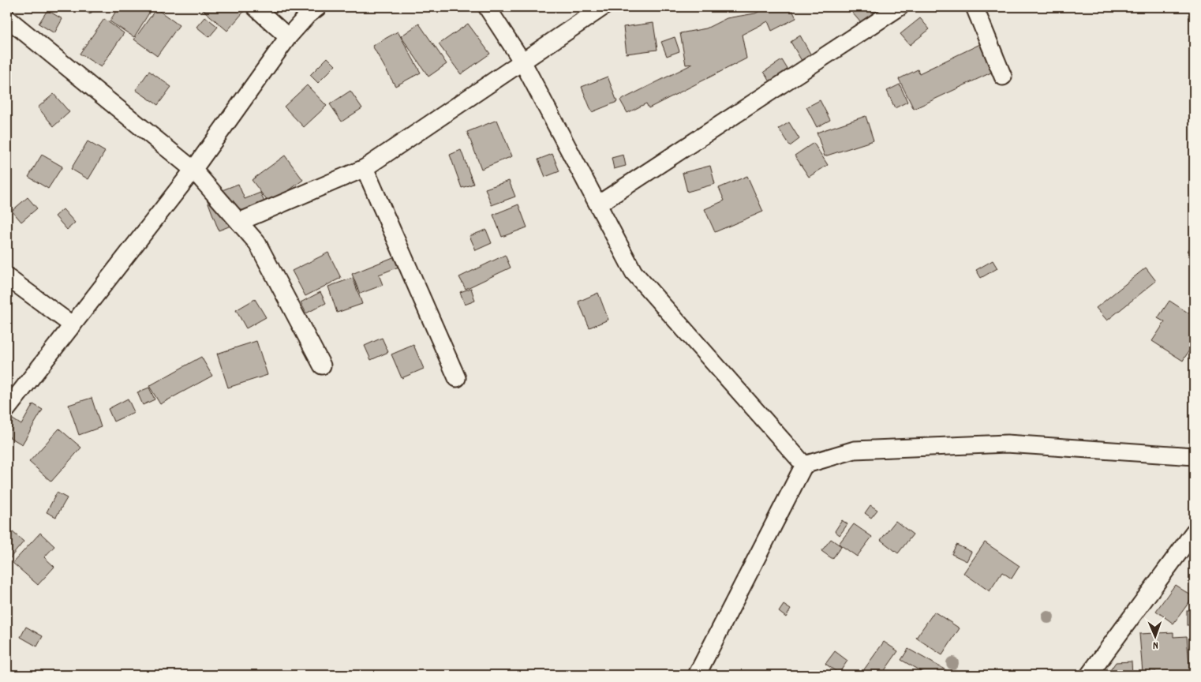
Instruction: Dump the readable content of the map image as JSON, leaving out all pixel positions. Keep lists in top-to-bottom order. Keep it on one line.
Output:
{"north":"bottom"}
